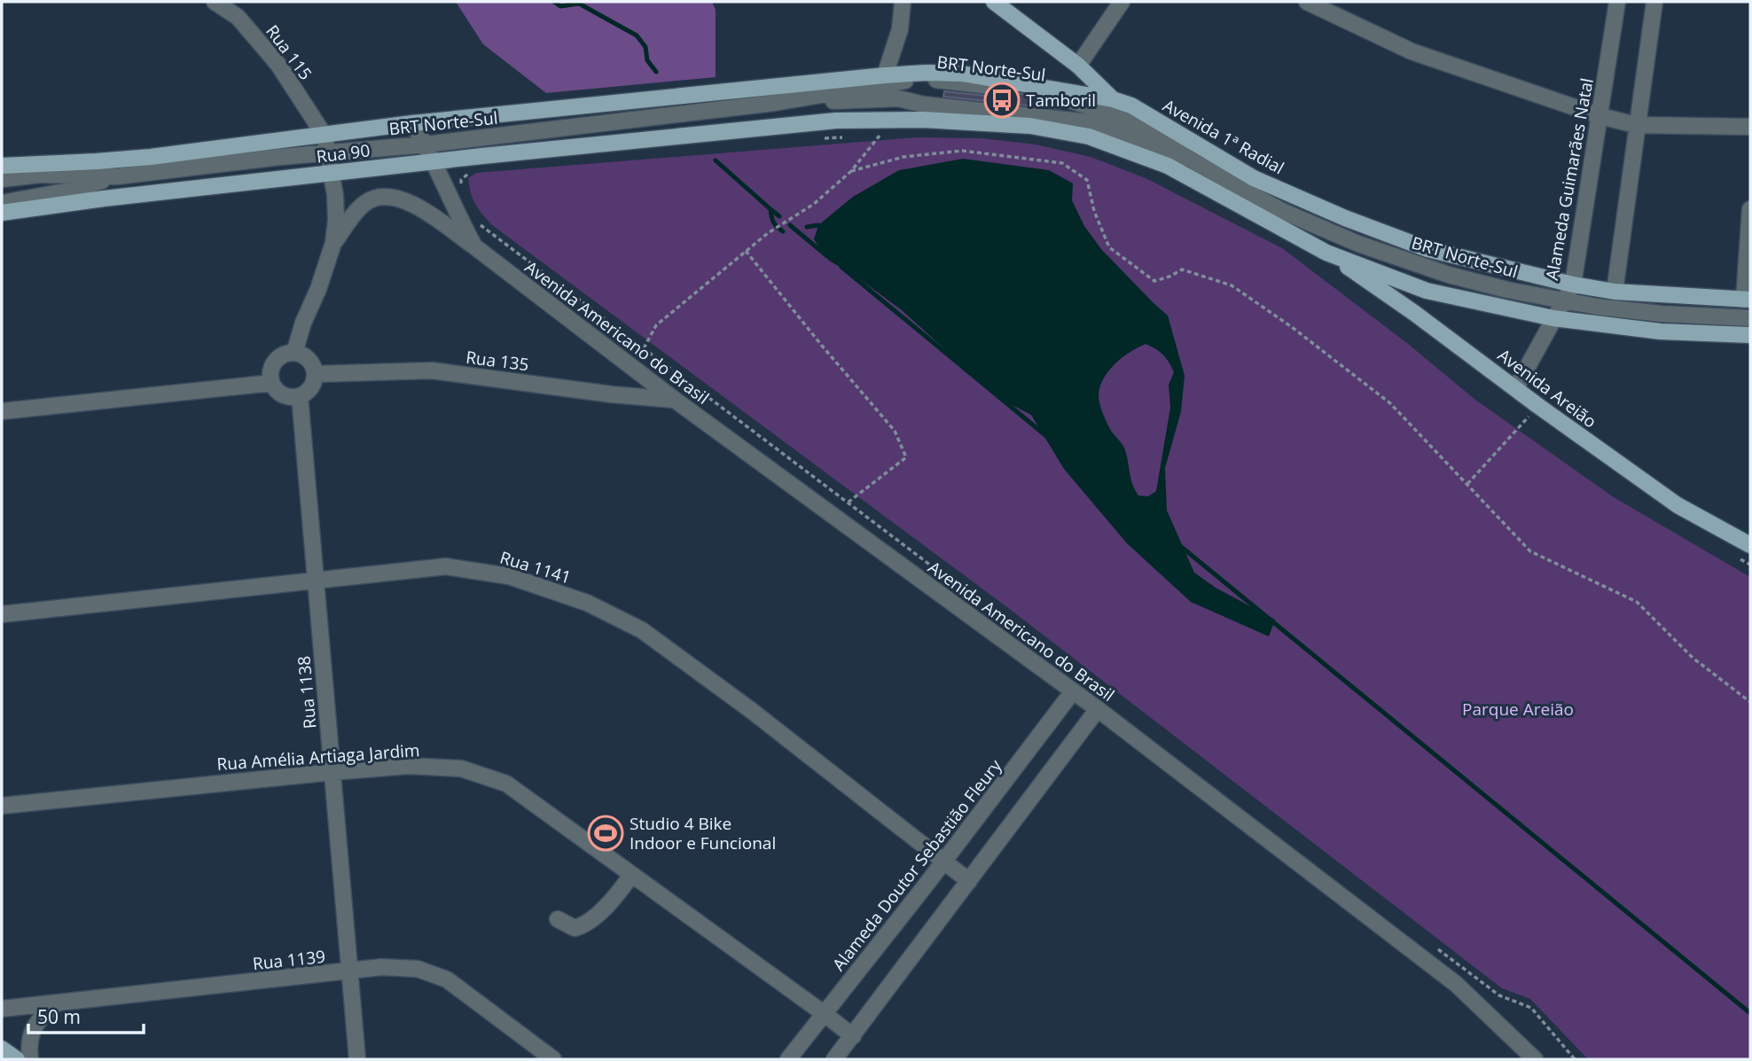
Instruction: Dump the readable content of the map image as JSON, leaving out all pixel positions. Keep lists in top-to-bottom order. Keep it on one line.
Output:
{"streets":{"main road":["Avenida 1ª Radial","Rua 90","Avenida Areião"],"street":["Rua 115","BRT Norte-Sul","Alameda Guimarães Natal","Avenida Americano do Brasil","Rua 135","Rua 1141","Rua 1138","Rua Amélia Artiaga Jardim","Alameda Doutor Sebastião Fleury","Rua 1139"]},"crossings":[["Rua 115","Rua 90"],["BRT Norte-Sul","Alameda Guimarães Natal"],["BRT Norte-Sul","Avenida Americano do Brasil"],["Avenida 1ª Radial","Rua 90"],["Avenida 1ª Radial","Alameda Guimarães Natal"],["Rua 90","Avenida Americano do Brasil"],["Rua 90","Avenida Areião"],["Alameda Guimarães Natal","Avenida Areião"],["Avenida Americano do Brasil","Rua 135"],["Avenida Americano do Brasil","Alameda Doutor Sebastião Fleury"],["Rua 135","Rua 1138"],["Rua 1141","Rua 1138"],["Rua 1141","Alameda Doutor Sebastião Fleury"],["Rua 1138","Rua Amélia Artiaga Jardim"],["Rua 1138","Rua 1139"],["Rua Amélia Artiaga Jardim","Alameda Doutor Sebastião Fleury"]],"parks":["Parque Areião"],"places":{"bus stop":["Tamboril"],"sports":["Studio 4 Bike Indoor e Funcional"]},"scale_bar":"50 m"}
